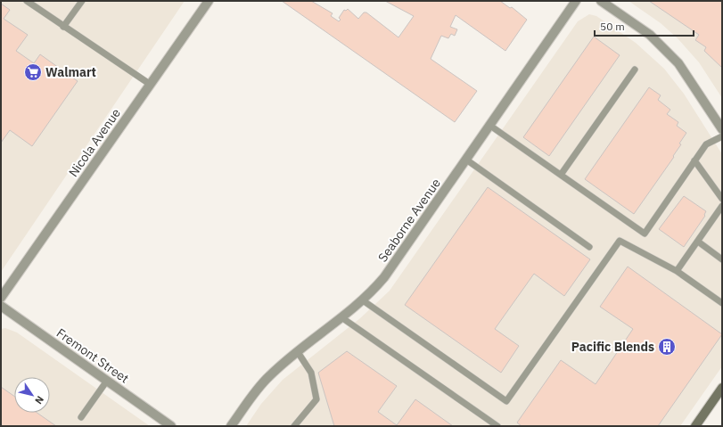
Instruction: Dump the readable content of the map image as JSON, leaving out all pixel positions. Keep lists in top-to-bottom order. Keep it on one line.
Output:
{"streets":{"street":["Nicola Avenue","Seaborne Avenue","Fremont Street"]},"places":{"supermarket":["Walmart"],"building":["Pacific Blends"]},"scale_bar":"50 m","north":"bottom right"}
